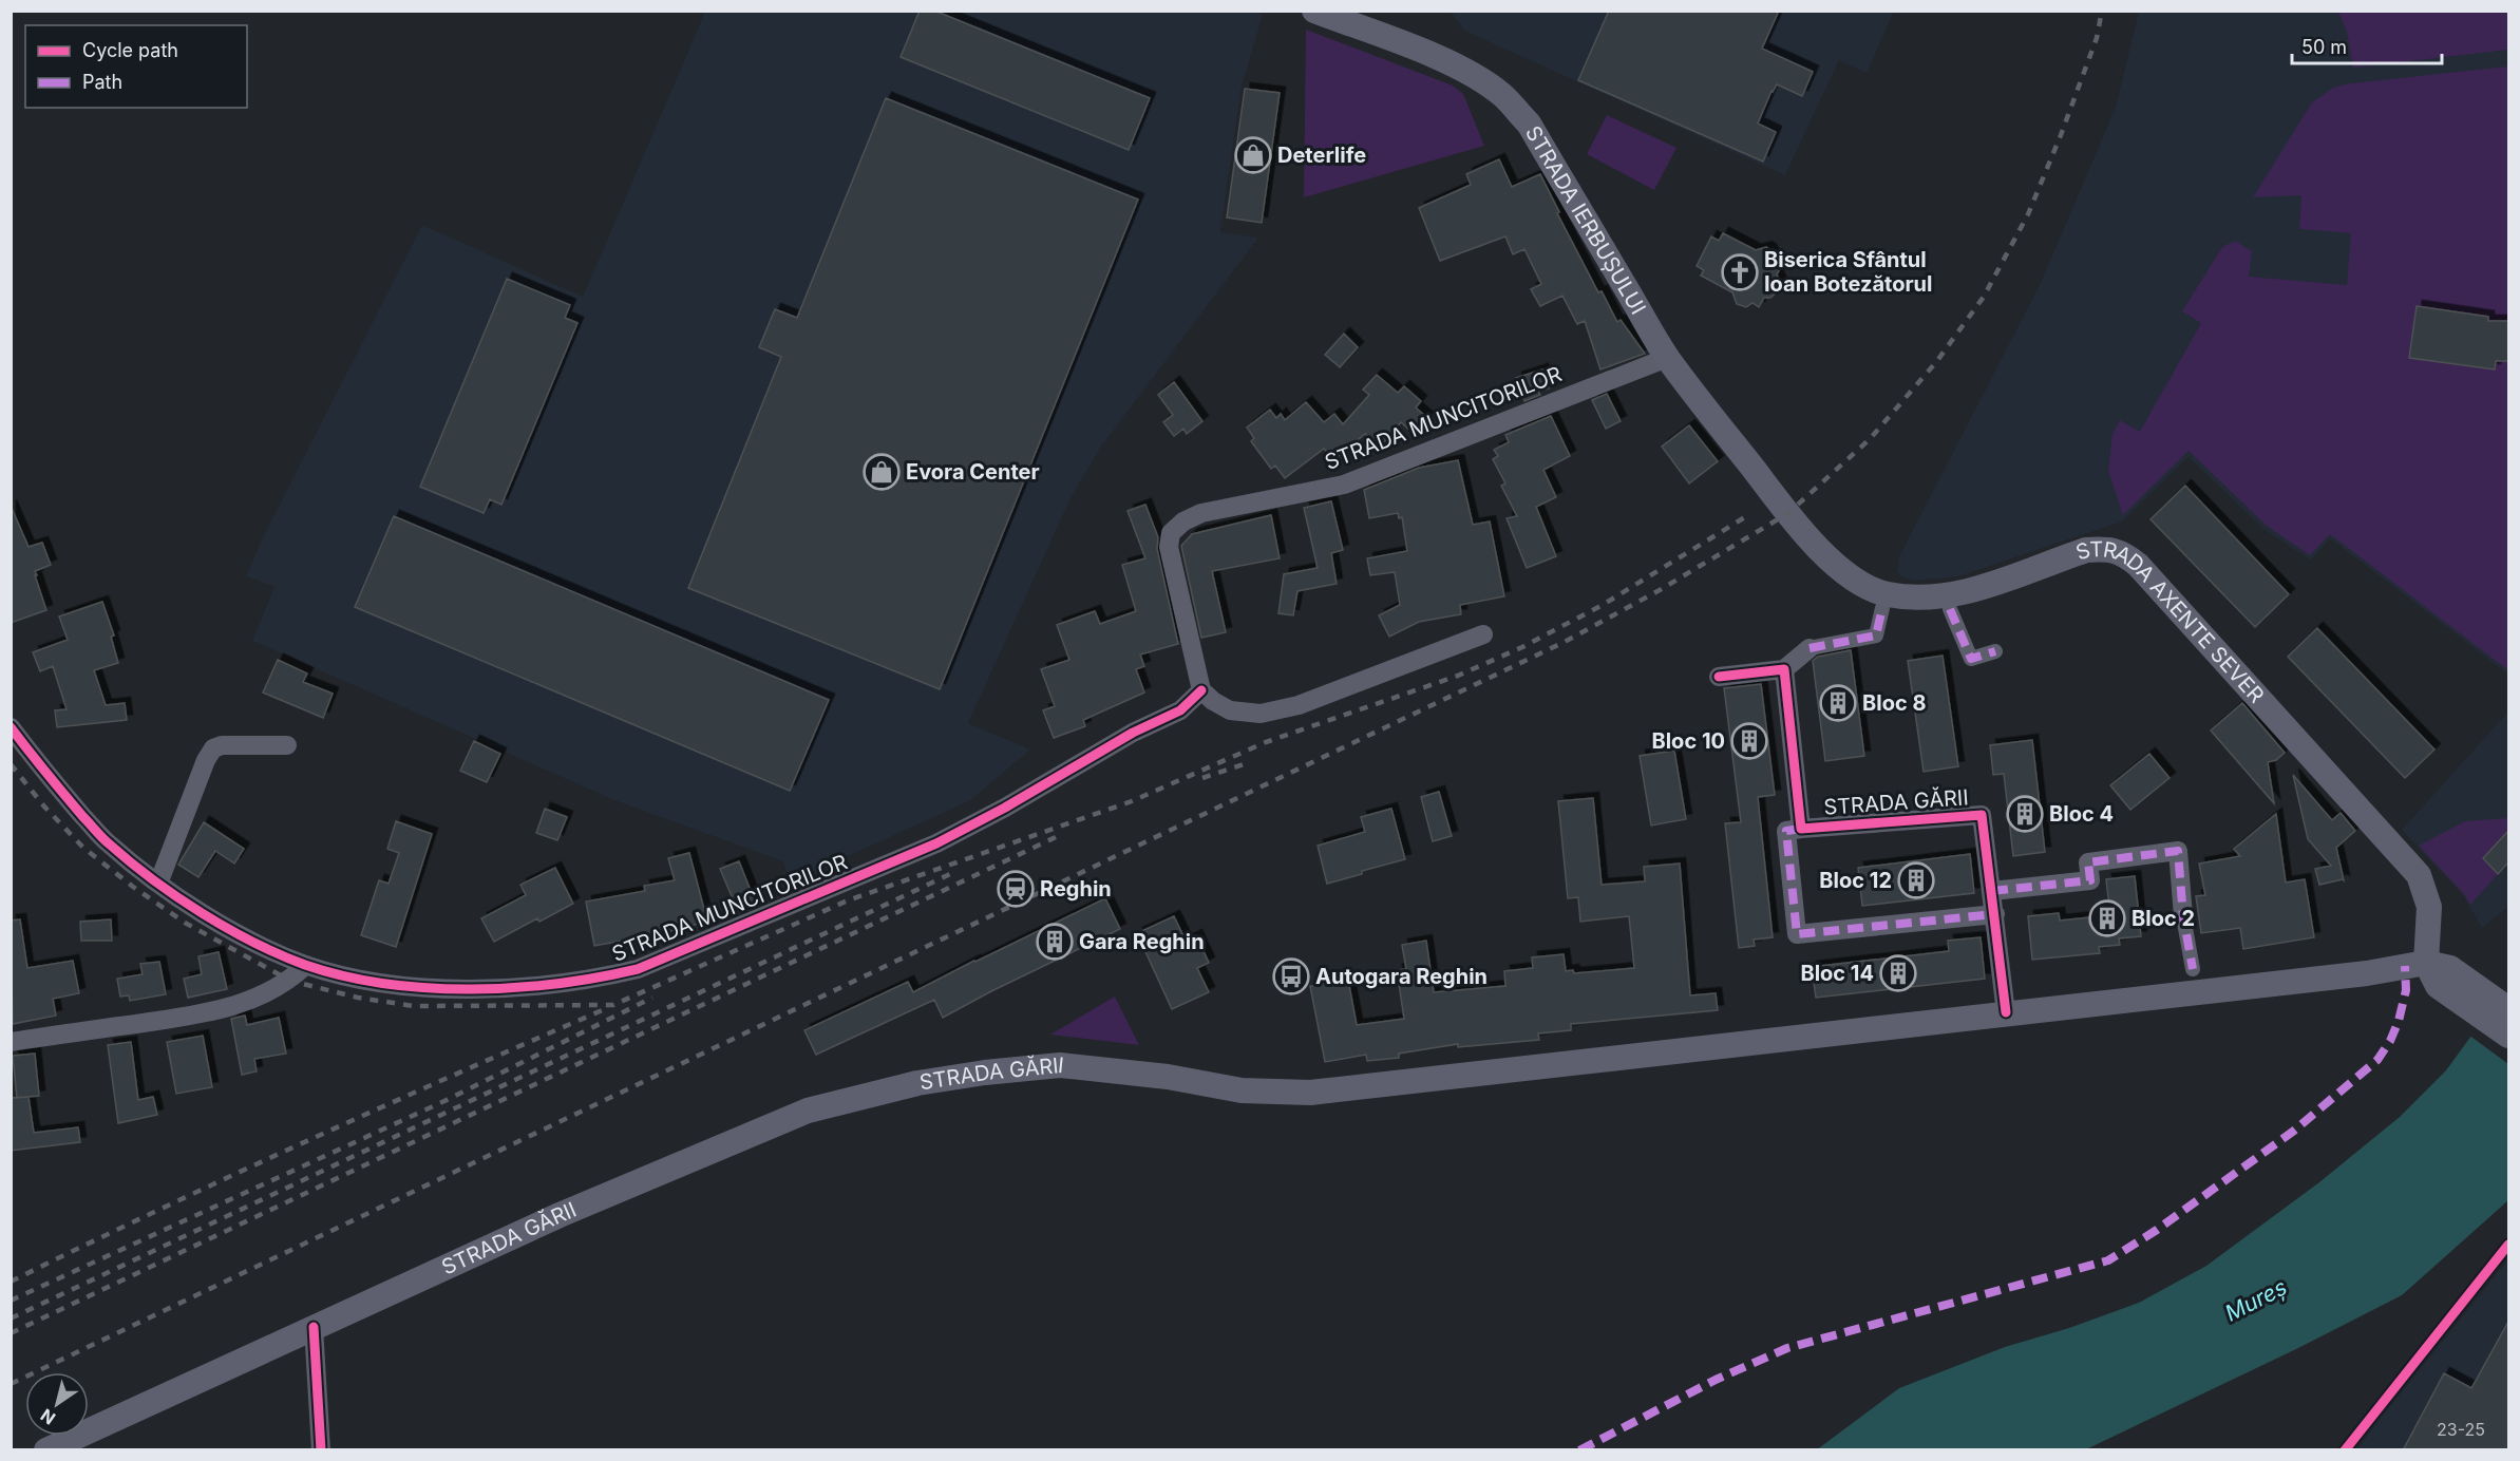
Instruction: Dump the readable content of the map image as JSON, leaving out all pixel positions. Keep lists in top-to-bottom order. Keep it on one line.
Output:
{"streets":{"main road":["STRADA IERBUȘULUI","STRADA AXENTE SEVER","STRADA GĂRII"],"street":["STRADA MUNCITORILOR"]},"crossings":[["STRADA IERBUȘULUI","STRADA MUNCITORILOR"],["STRADA IERBUȘULUI","STRADA AXENTE SEVER"],["STRADA AXENTE SEVER","STRADA GĂRII"]],"water":["Mureș"],"places":{"shop":["Deterlife","Evora Center"],"church":["Biserica Sfântul Ioan Botezătorul"],"building":["Bloc 8","Bloc 10","Bloc 4","Bloc 12","Bloc 2","Gara Reghin","Bloc 14"],"station":["Reghin"],"bus stop":["Autogara Reghin"]},"house_numbers":["23-25"],"legend":["Cycle path","Path"],"scale_bar":"50 m","north":"bottom left"}
